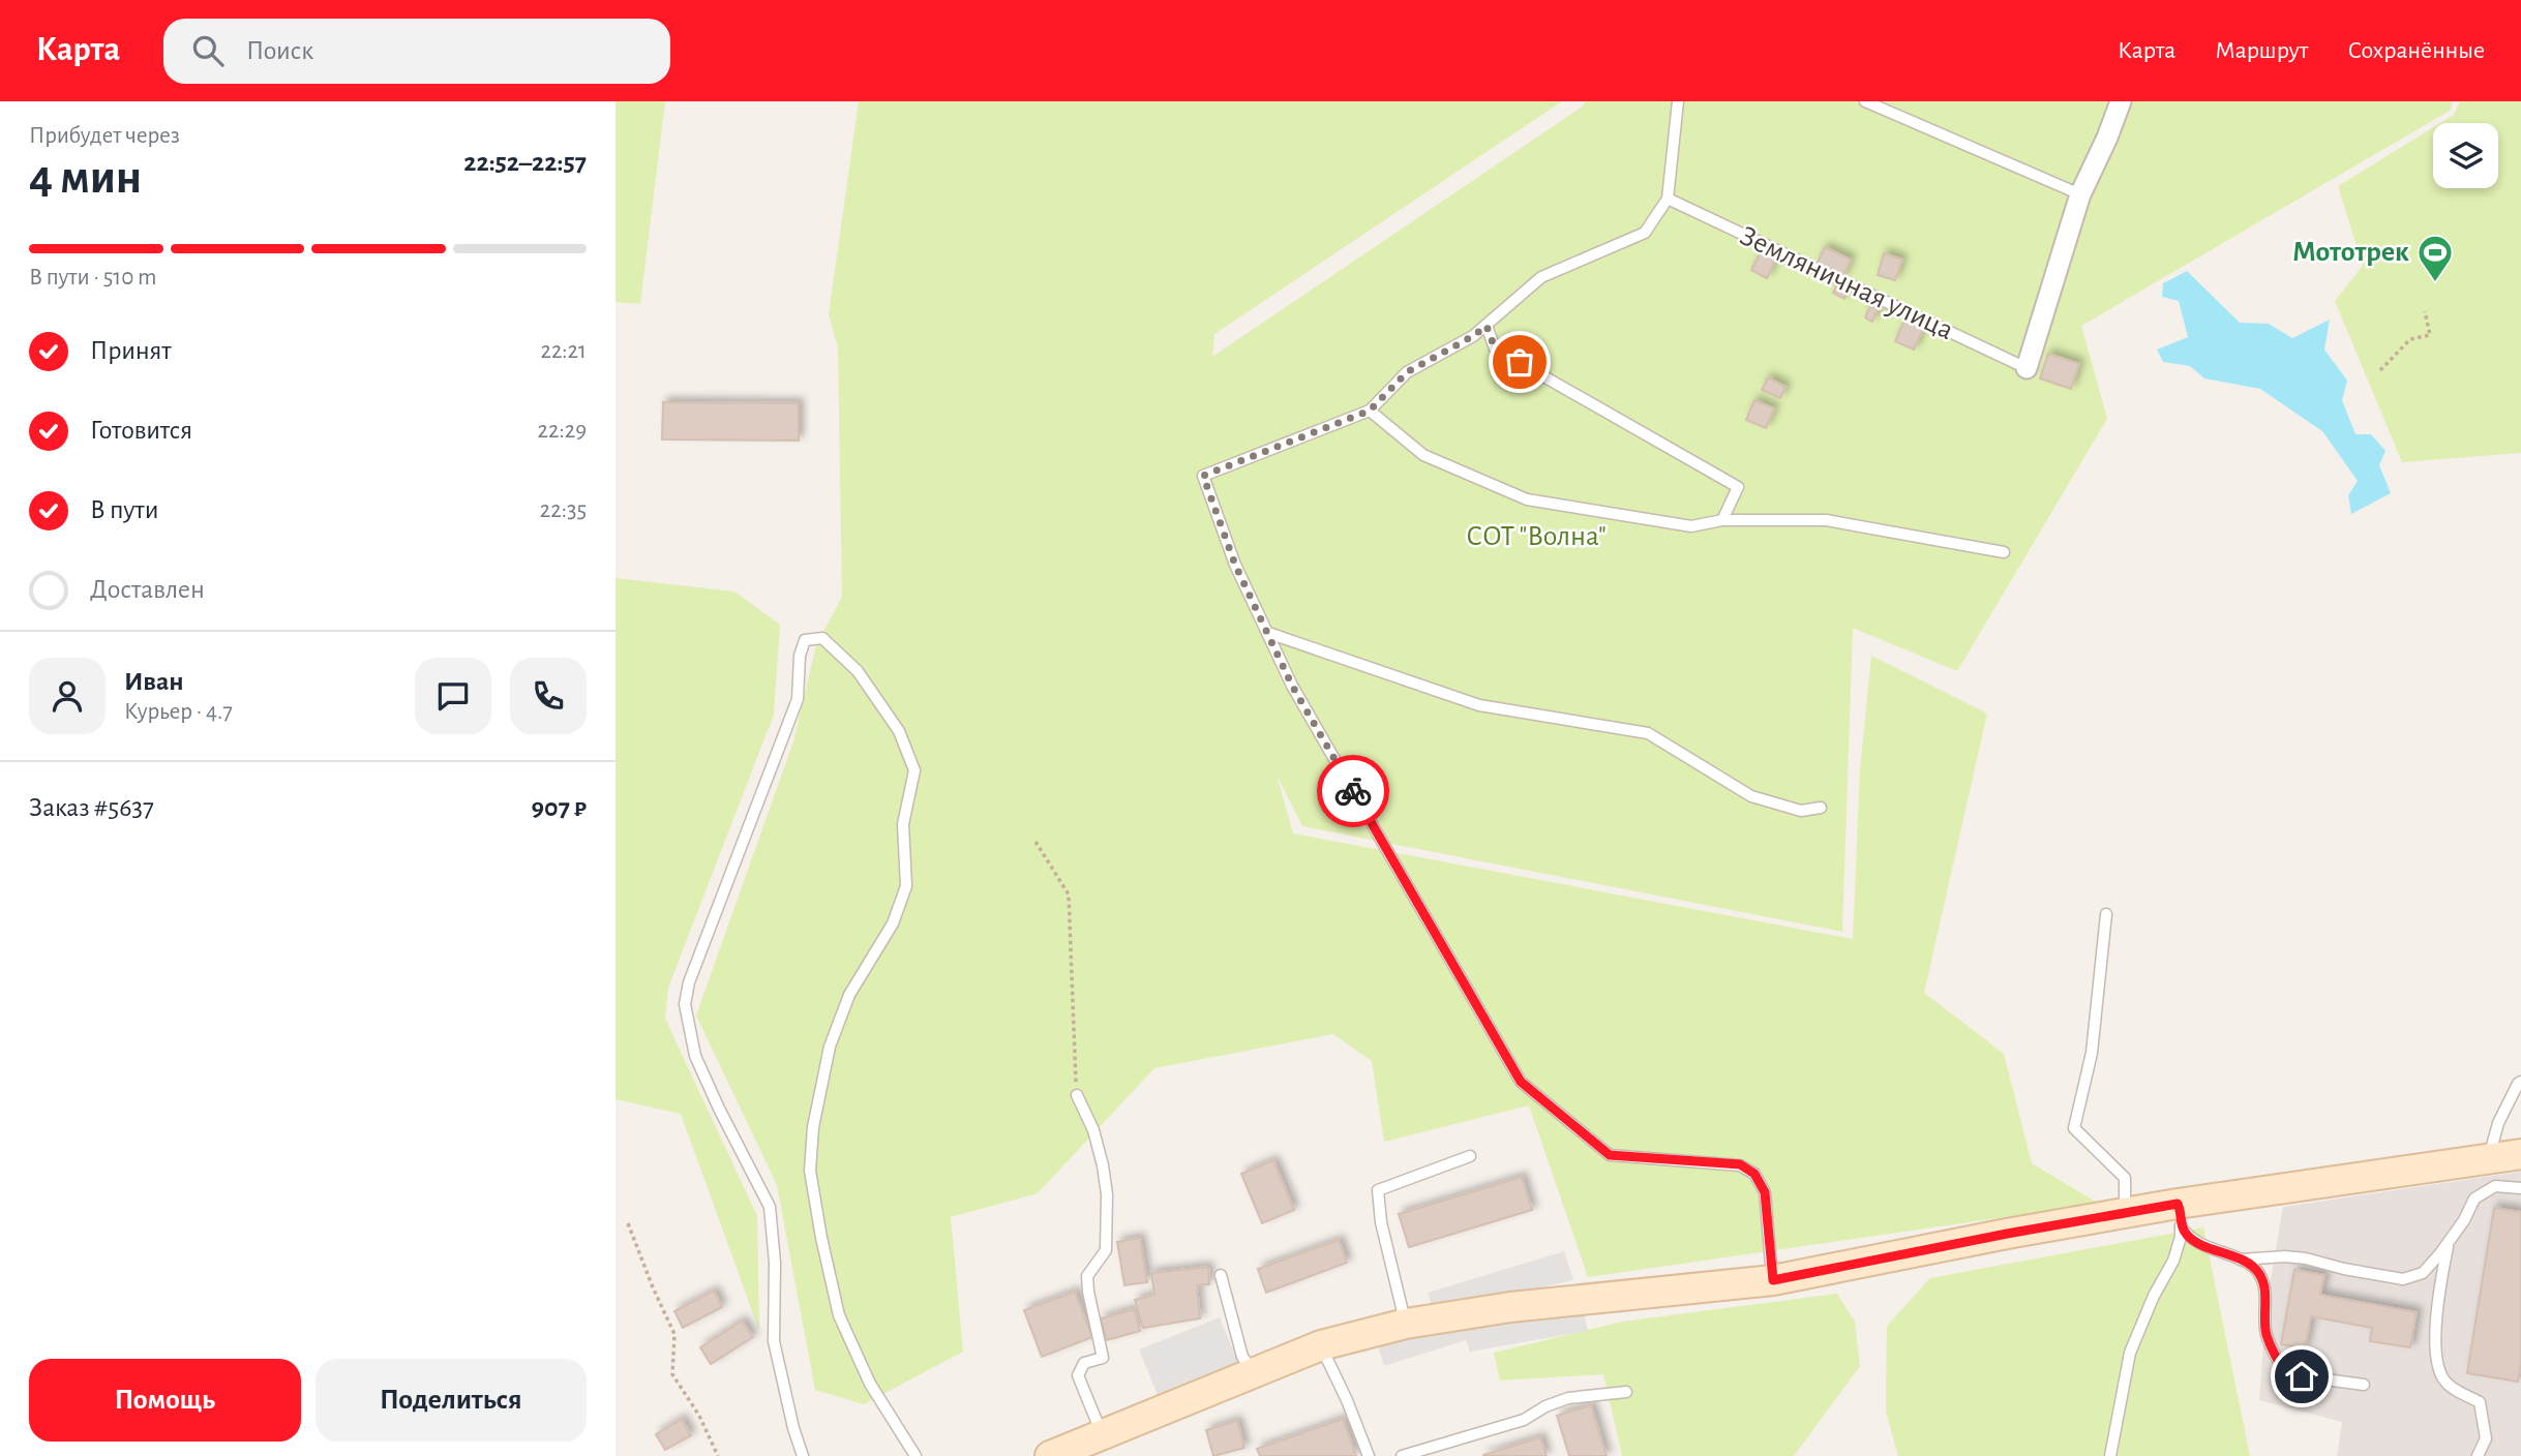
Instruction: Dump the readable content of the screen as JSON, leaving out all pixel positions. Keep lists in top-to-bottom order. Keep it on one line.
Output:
{"streets":{"lane":["Земляничная улица"]},"parks":["СОТ \"Волна\""],"places":{"sports":["Мототрек"]},"page":{"header":"Карта","search":"Поиск","nav":["Карта","Маршрут","Сохранённые"],"heading":["4 мин","Прибудет через","22:52–22:57"],"panel":["Иван","Курьер · 4.7","Заказ #5637","907 ₽"],"bar":"В пути · 510 m","list":[["Принят","22:21"],["Готовится","22:29"],["В пути","22:35"],"Доставлен"],"buttons":["Помощь","Поделиться"]}}
